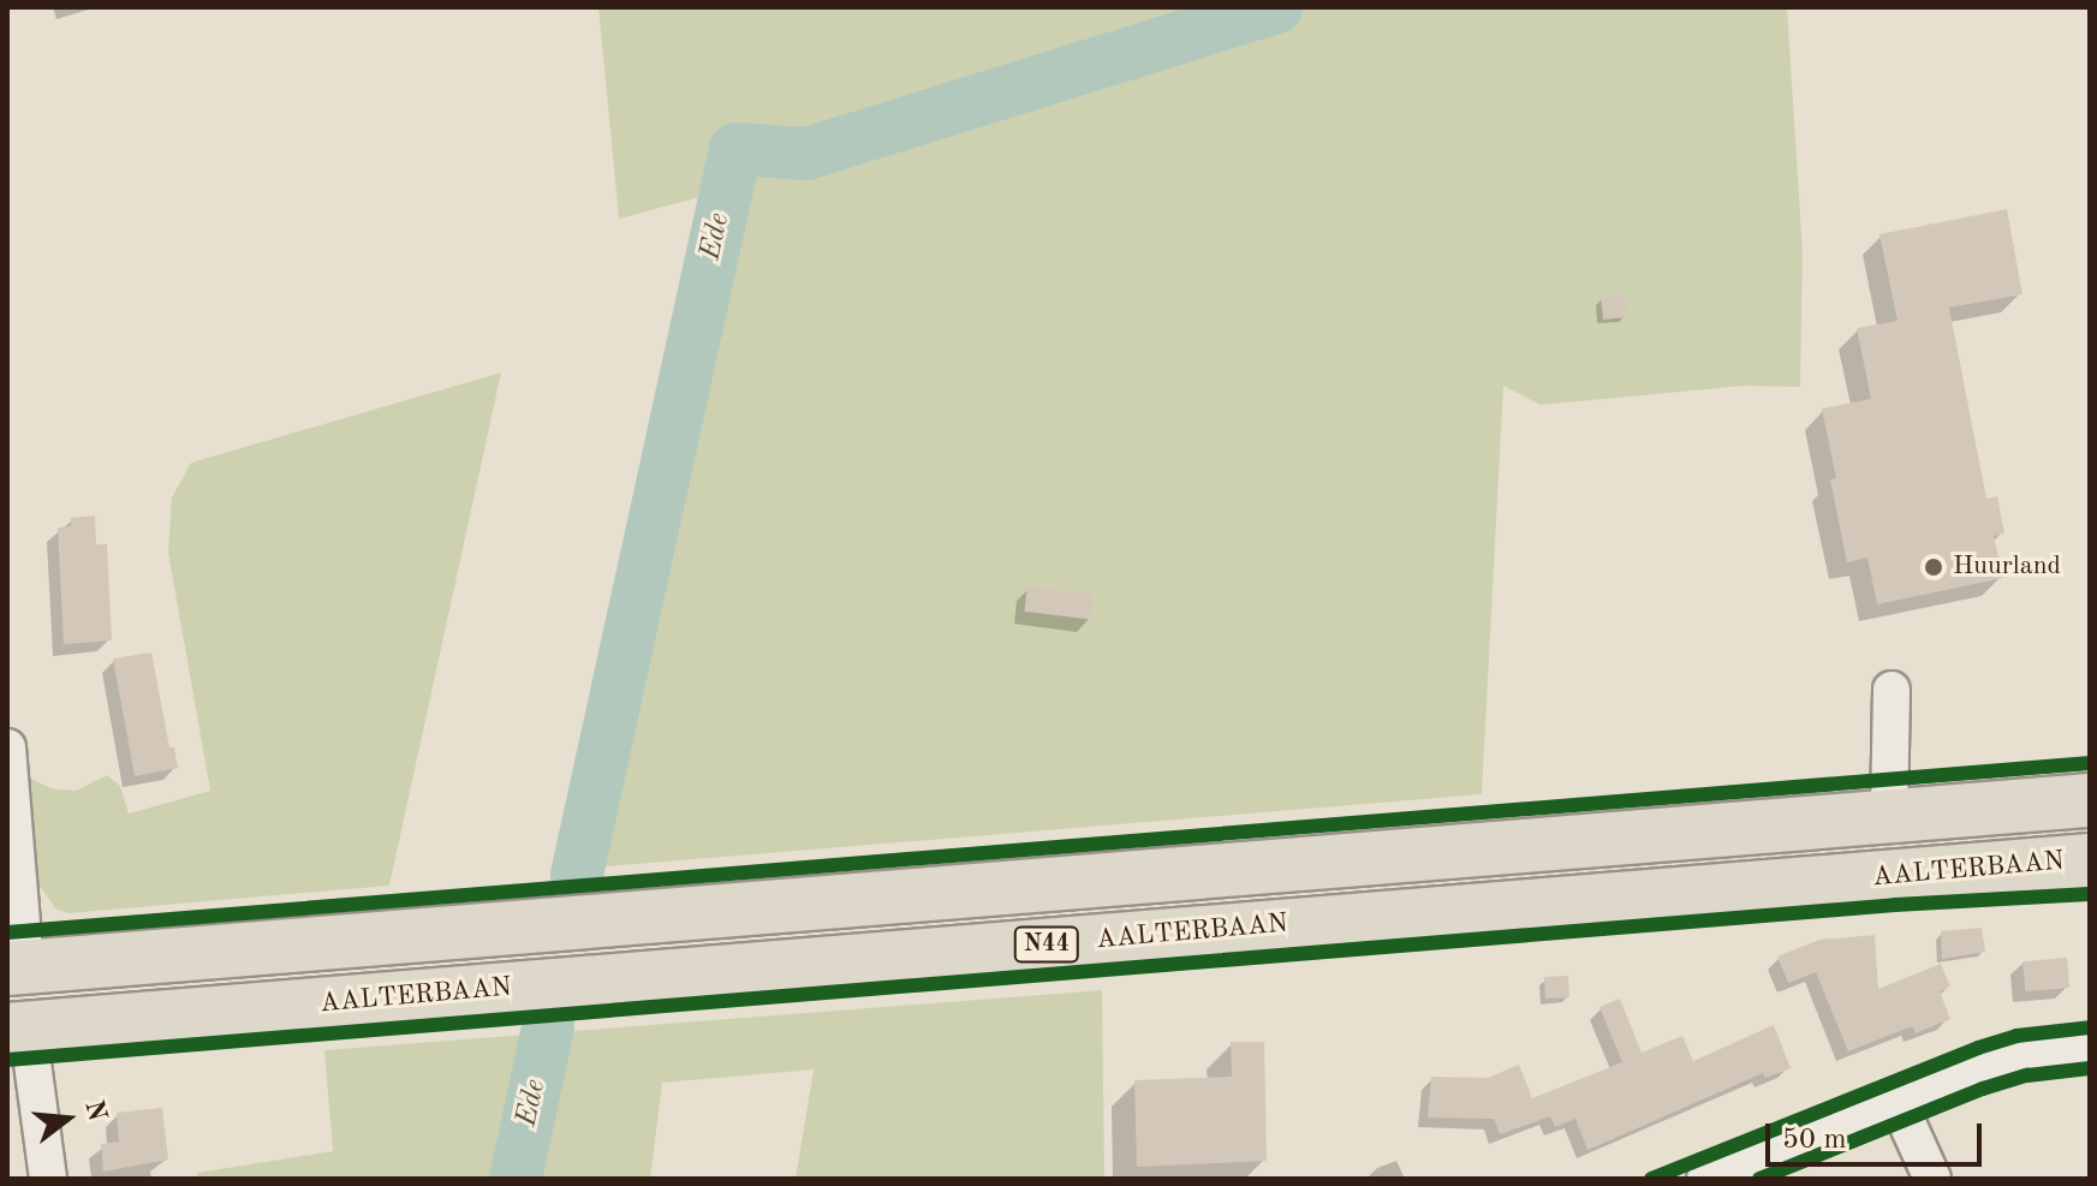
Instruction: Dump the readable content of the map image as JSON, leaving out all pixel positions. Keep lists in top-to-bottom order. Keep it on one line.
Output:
{"streets":{"highway":["AALTERBAAN","N44"]},"water":["Ede"],"places":["Huurland"],"scale_bar":"50 m","north":"right"}
